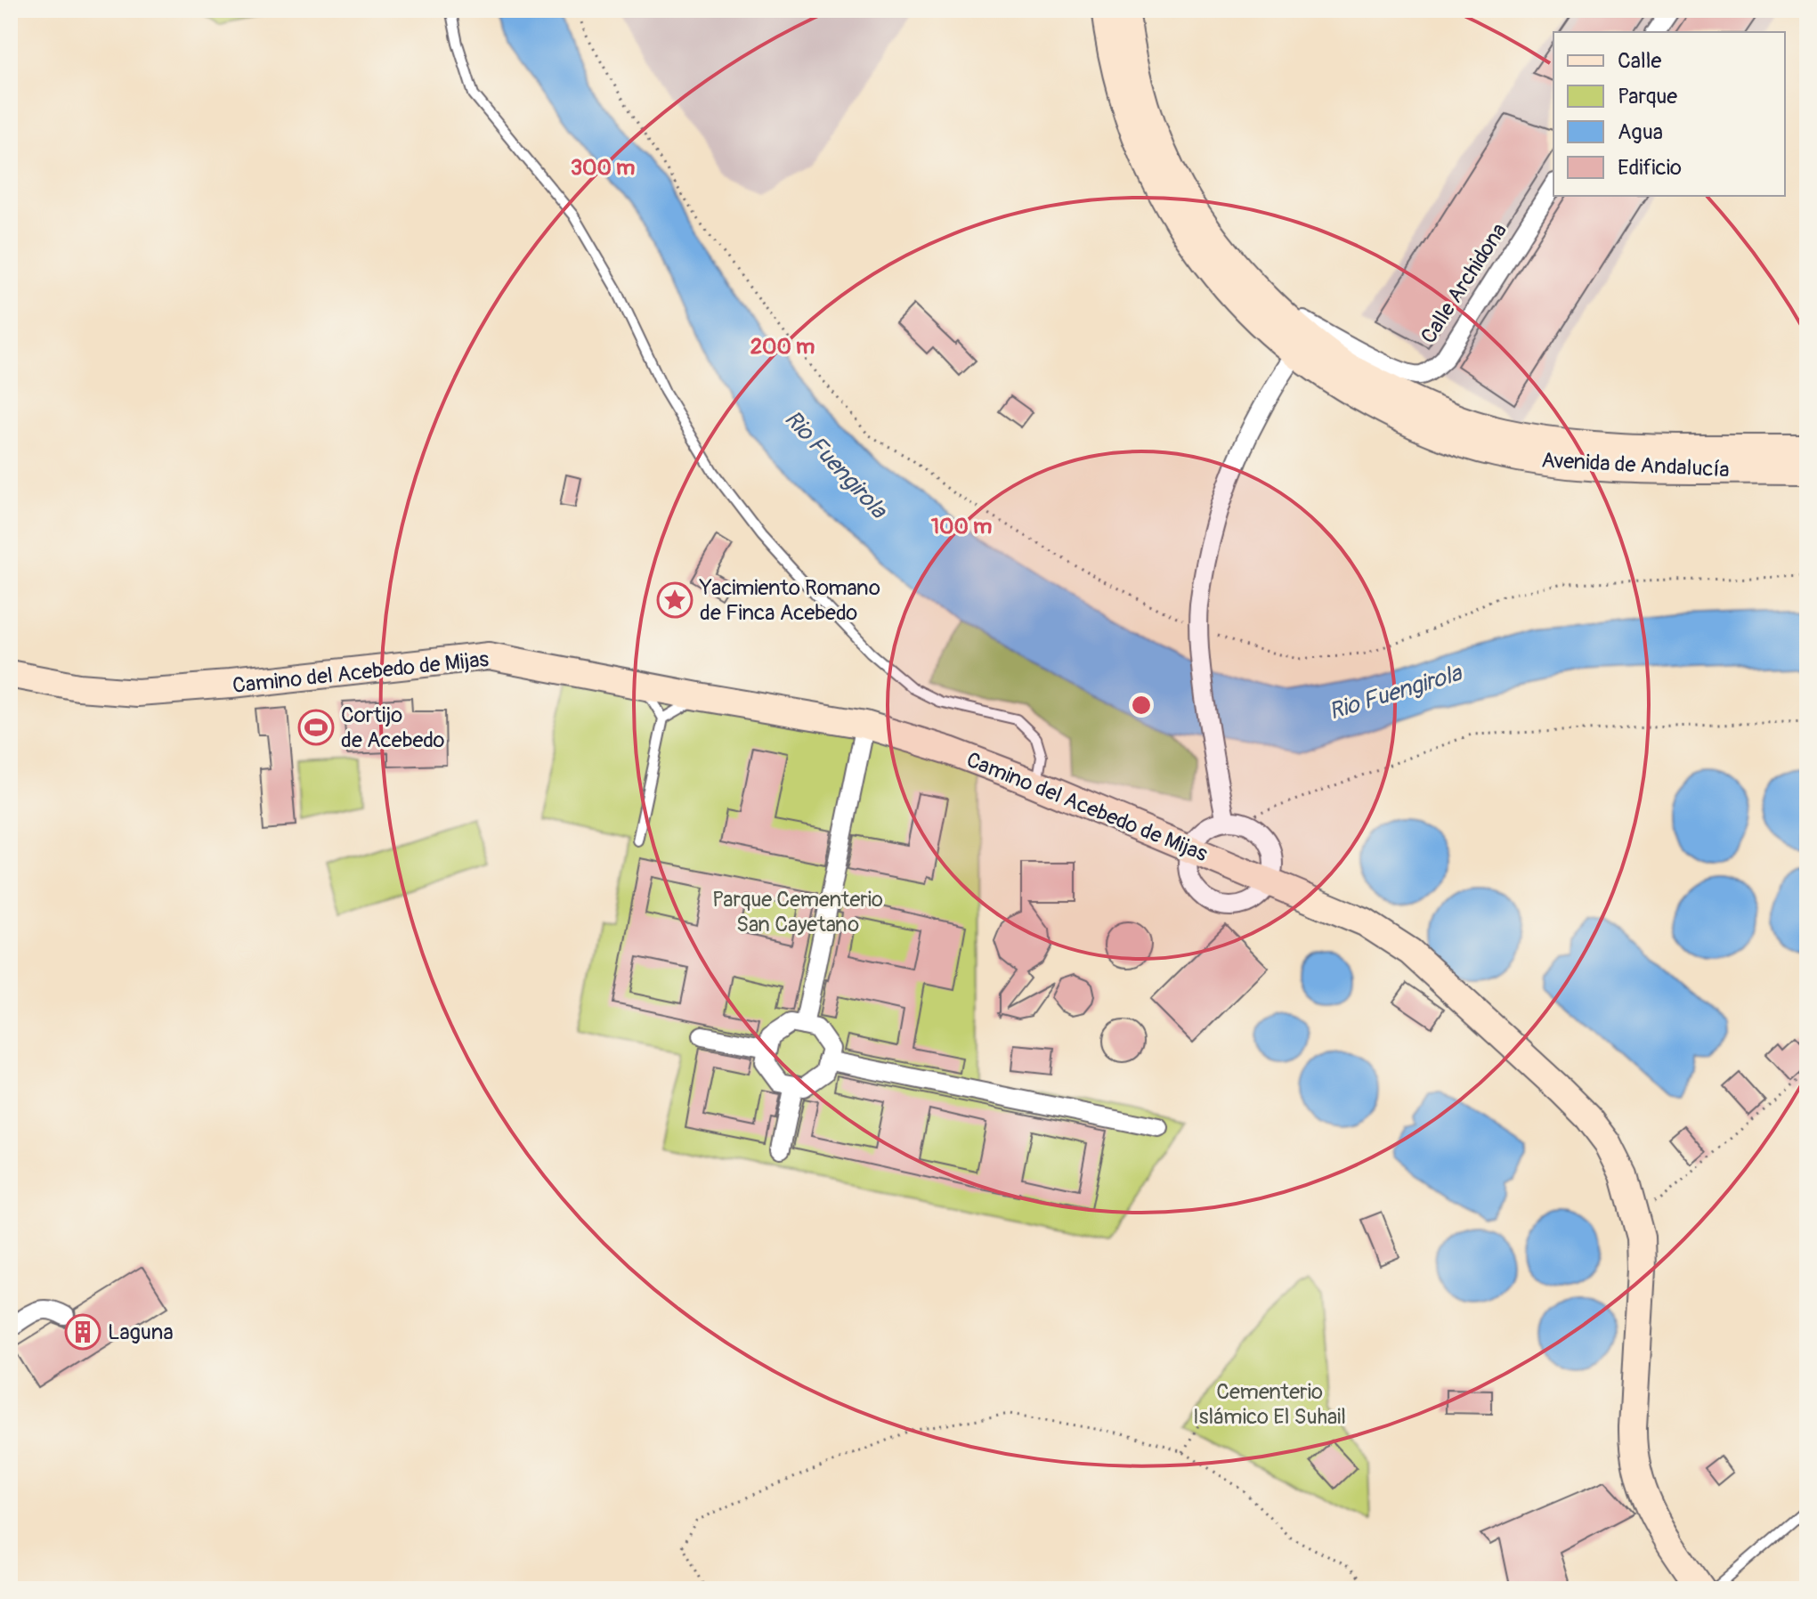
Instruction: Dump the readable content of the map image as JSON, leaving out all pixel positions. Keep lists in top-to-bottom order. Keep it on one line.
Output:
{"streets":{"street":["Calle Archidona","Avenida de Andalucía","Camino del Acebedo de Mijas"]},"crossings":[["Calle Archidona","Avenida de Andalucía"]],"water":["Rio Fuengirola"],"parks":["Parque Cementerio San Cayetano","Cementerio Islámico El Suhail"],"places":{"place":["Yacimiento Romano de Finca Acebedo"],"sports":["Cortijo de Acebedo"],"building":["Laguna"]},"legend":["Calle","Parque","Agua","Edificio"],"rings":["300 m","200 m","100 m"]}
